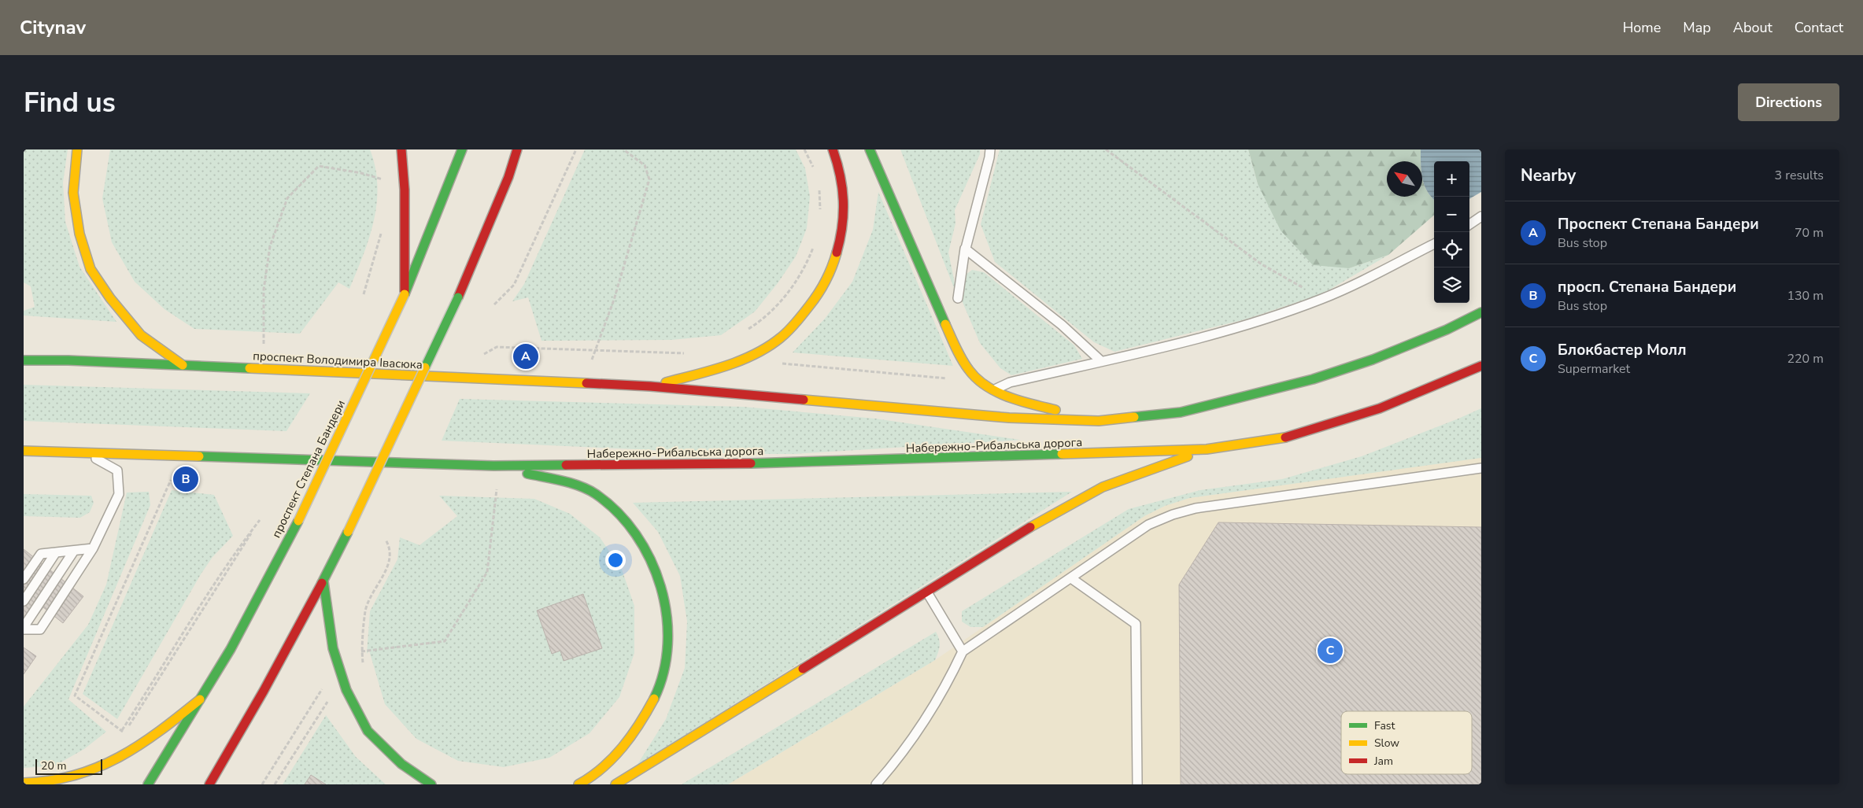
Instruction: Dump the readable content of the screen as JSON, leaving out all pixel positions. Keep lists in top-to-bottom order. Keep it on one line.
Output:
{"streets":{"main road":["проспект Володимира Івасюка","Набережно-Рибальська дорога","проспект Степана Бандери"]},"crossings":[["проспект Володимира Івасюка","Набережно-Рибальська дорога"]],"legend":["Fast","Slow","Jam"],"scale_bar":"20 m","north":"top left","page":{"header":"Citynav","nav":["Home","Map","About","Contact"],"buttons":"Directions","title":"Find us","heading":["Nearby","3 results"],"map_buttons":["+","−"],"list":[{"mark":"A","name":"Проспект Степана Бандери","note":"Bus stop","value":"70 m"},{"mark":"B","name":"просп. Степана Бандери","note":"Bus stop","value":"130 m"},{"mark":"C","name":"Блокбастер Молл","note":"Supermarket","value":"220 m"}],"pins":["A","B","C"],"scale":"20 m"}}
